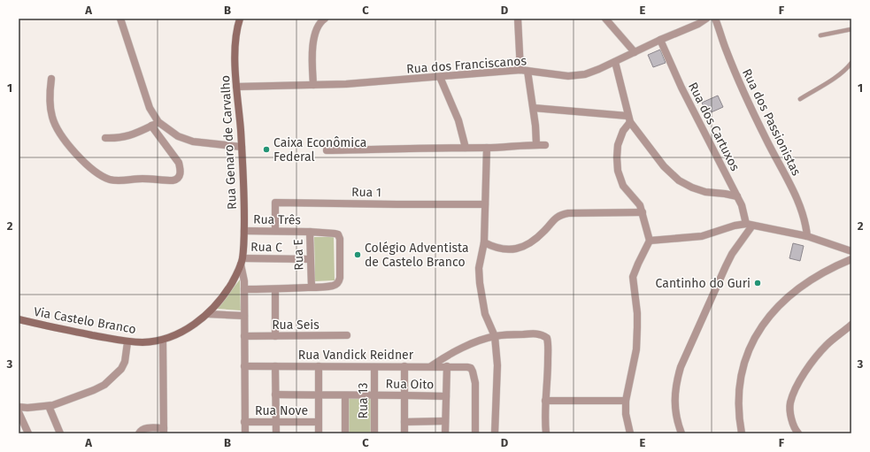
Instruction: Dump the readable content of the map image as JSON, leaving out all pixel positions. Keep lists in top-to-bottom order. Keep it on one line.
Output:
{"streets":{"main road":["Rua Genaro de Carvalho","Via Castelo Branco"],"street":["Rua dos Franciscanos","Rua dos Passionistas","Rua dos Cartuxos","Rua 1","Rua Três","Rua C","Rua E","Rua Seis","Rua Vandick Reidner","Rua Oito","Rua 13","Rua Nove"]},"crossings":[["Rua dos Franciscanos","Rua dos Cartuxos"],["Rua dos Franciscanos","Rua Genaro de Carvalho"],["Rua Genaro de Carvalho","Rua Três"],["Rua Genaro de Carvalho","Rua C"],["Rua Genaro de Carvalho","Via Castelo Branco"],["Rua 1","Rua Três"],["Rua Três","Rua E"],["Rua C","Rua E"],["Rua C","Via Castelo Branco"],["Rua Vandick Reidner","Rua 13"],["Rua Oito","Rua 13"]],"places":["Caixa Econômica Federal","Colégio Adventista de Castelo Branco","Cantinho do Guri"],"grid":{"columns":["A","B","C","D","E","F"],"rows":["1","2","3"]}}
